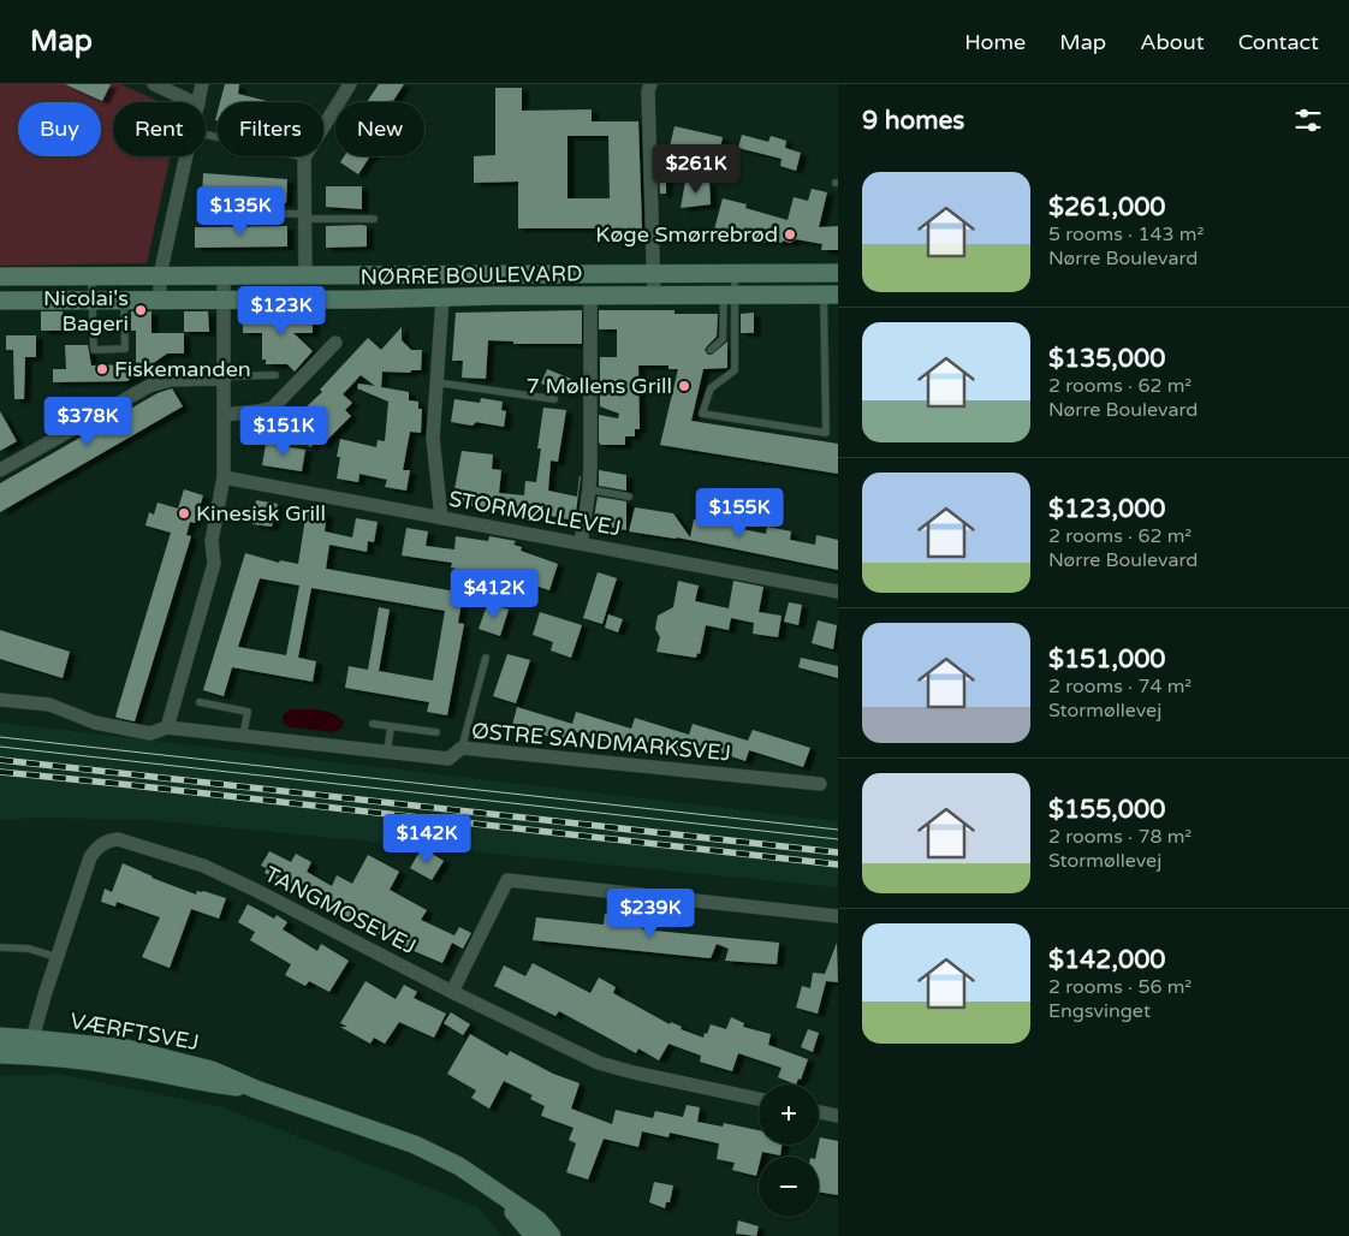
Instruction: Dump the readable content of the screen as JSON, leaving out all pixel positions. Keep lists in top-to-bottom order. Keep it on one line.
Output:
{"streets":{"street":["NØRRE BOULEVARD","STORMØLLEVEJ","ØSTRE SANDMARKSVEJ","TANGMOSEVEJ","VÆRFTSVEJ"]},"crossings":[["TANGMOSEVEJ","VÆRFTSVEJ"]],"places":["Køge Smørrebrød","Nicolai's Bageri","Fiskemanden","7 Møllens Grill","Kinesisk Grill"],"page":{"header":"Map","nav":["Home","Map","About","Contact"],"heading":"9 homes","chip":["Buy","Rent","Filters","New"],"price":["$261K","$135K","$123K","$378K","$151K","$155K","$412K","$142K","$239K"],"list":[{"name":"$261,000","note":"5 rooms · 143 m² · Nørre Boulevard"},{"name":"$135,000","note":"2 rooms · 62 m² · Nørre Boulevard"},{"name":"$123,000","note":"2 rooms · 62 m² · Nørre Boulevard"},{"name":"$151,000","note":"2 rooms · 74 m² · Stormøllevej"},{"name":"$155,000","note":"2 rooms · 78 m² · Stormøllevej"},{"name":"$142,000","note":"2 rooms · 56 m² · Engsvinget"}],"map_buttons":["+","−"]}}
